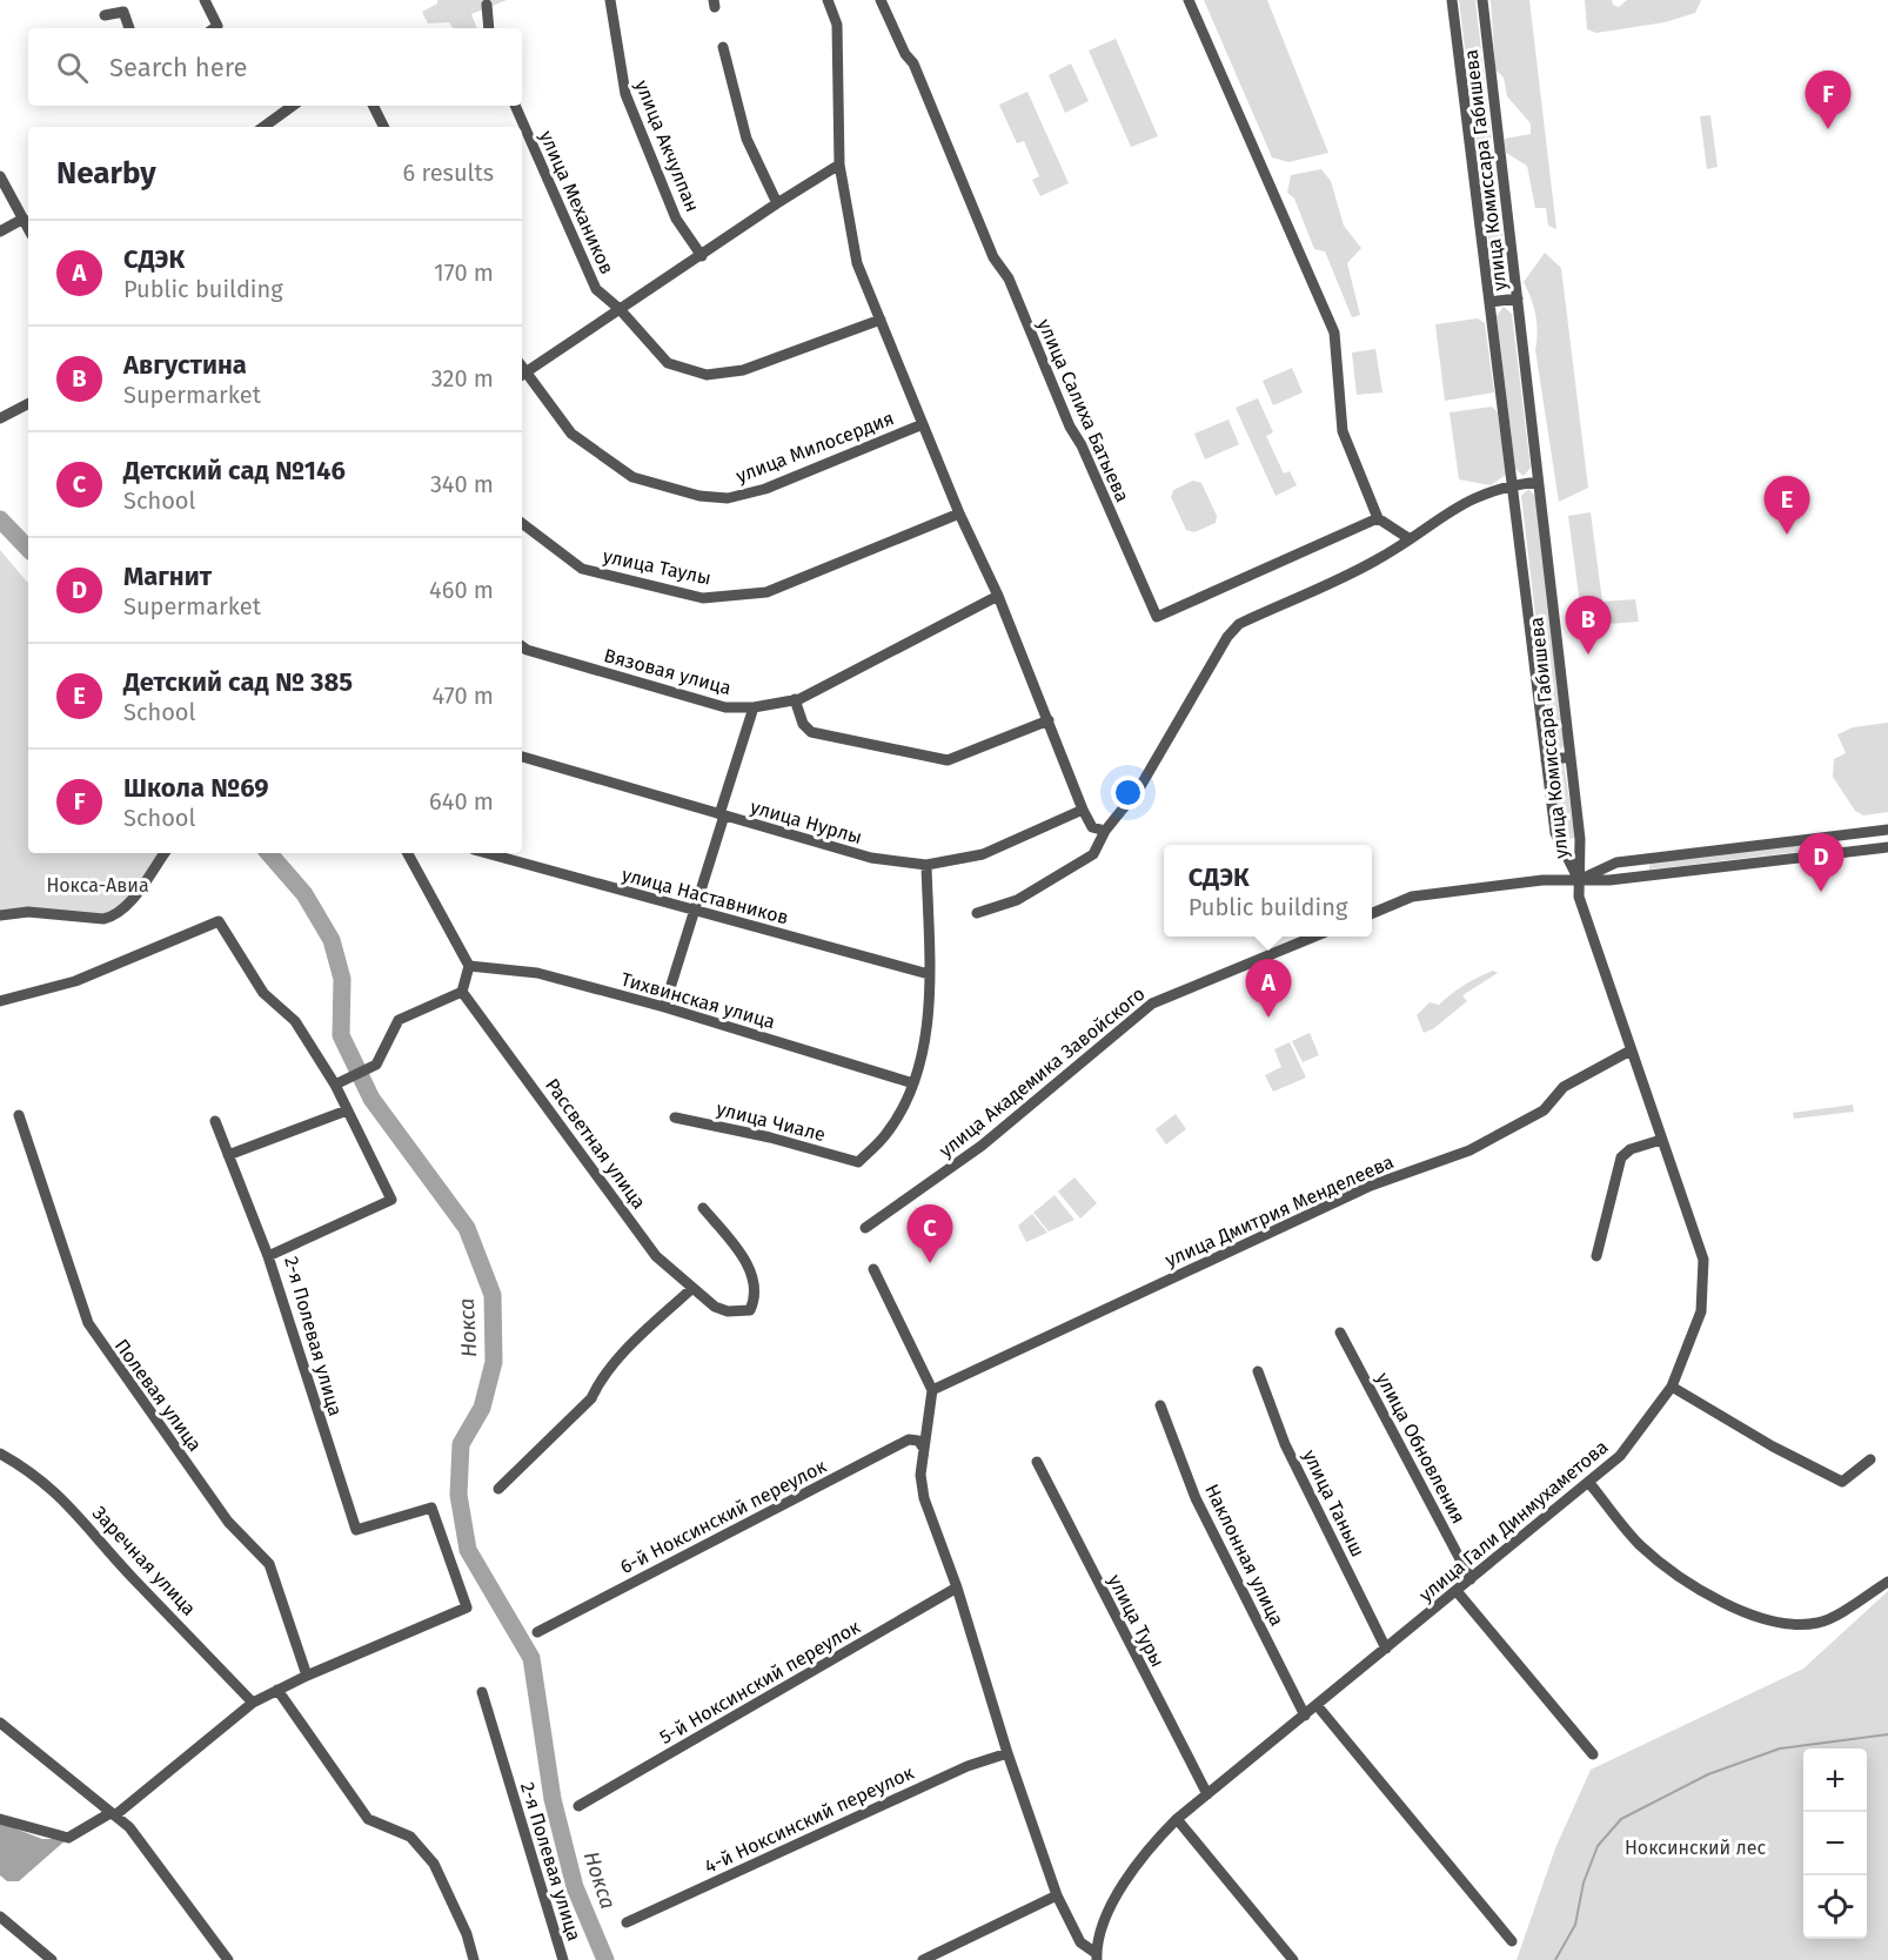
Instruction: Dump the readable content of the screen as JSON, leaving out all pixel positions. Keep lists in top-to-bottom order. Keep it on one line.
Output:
{"streets":{"street":["улица Акчулпан","улица Комиссара Габишева","улица Механиков","улица Салиха Батыева","улица Милосердия","улица Таулы","Вязовая улица","улица Нурлы","улица Наставников","Тихвинская улица","улица Академика Завойского","улица Чиале","Рассветная улица","улица Дмитрия Менделеева","2-я Полевая улица","Полевая улица","улица Обновления","улица Таныш","6-й Ноксинский переулок","улица Гали Динмухаметова","Наклонная улица","Заречная улица","улица Туры","5-й Ноксинский переулок","4-й Ноксинский переулок"]},"crossings":[["улица Комиссара Габишева","улица Гали Динмухаметова"],["Тихвинская улица","улица Чиале"],["улица Дмитрия Менделеева","улица Гали Динмухаметова"],["2-я Полевая улица","Полевая улица"],["улица Обновления","улица Гали Динмухаметова"],["улица Таныш","улица Гали Динмухаметова"],["улица Гали Динмухаметова","Наклонная улица"],["улица Гали Динмухаметова","улица Туры"]],"water":["Нокса"],"parks":["Нокса-Авиа","Ноксинский лес"],"page":{"search":"Search here","pins":["F","E","B","D","A","C"],"heading":["Nearby","6 results"],"list":[{"mark":"A","name":"СДЭК","note":"Public building","value":"170 m"},{"mark":"B","name":"Августина","note":"Supermarket","value":"320 m"},{"mark":"C","name":"Детский сад №146","note":"School","value":"340 m"},{"mark":"D","name":"Магнит","note":"Supermarket","value":"460 m"},{"mark":"E","name":"Детский сад № 385","note":"School","value":"470 m"},{"mark":"F","name":"Школа №69","note":"School","value":"640 m"}],"popup":["СДЭК","Public building"],"map_buttons":["+","−"]}}
